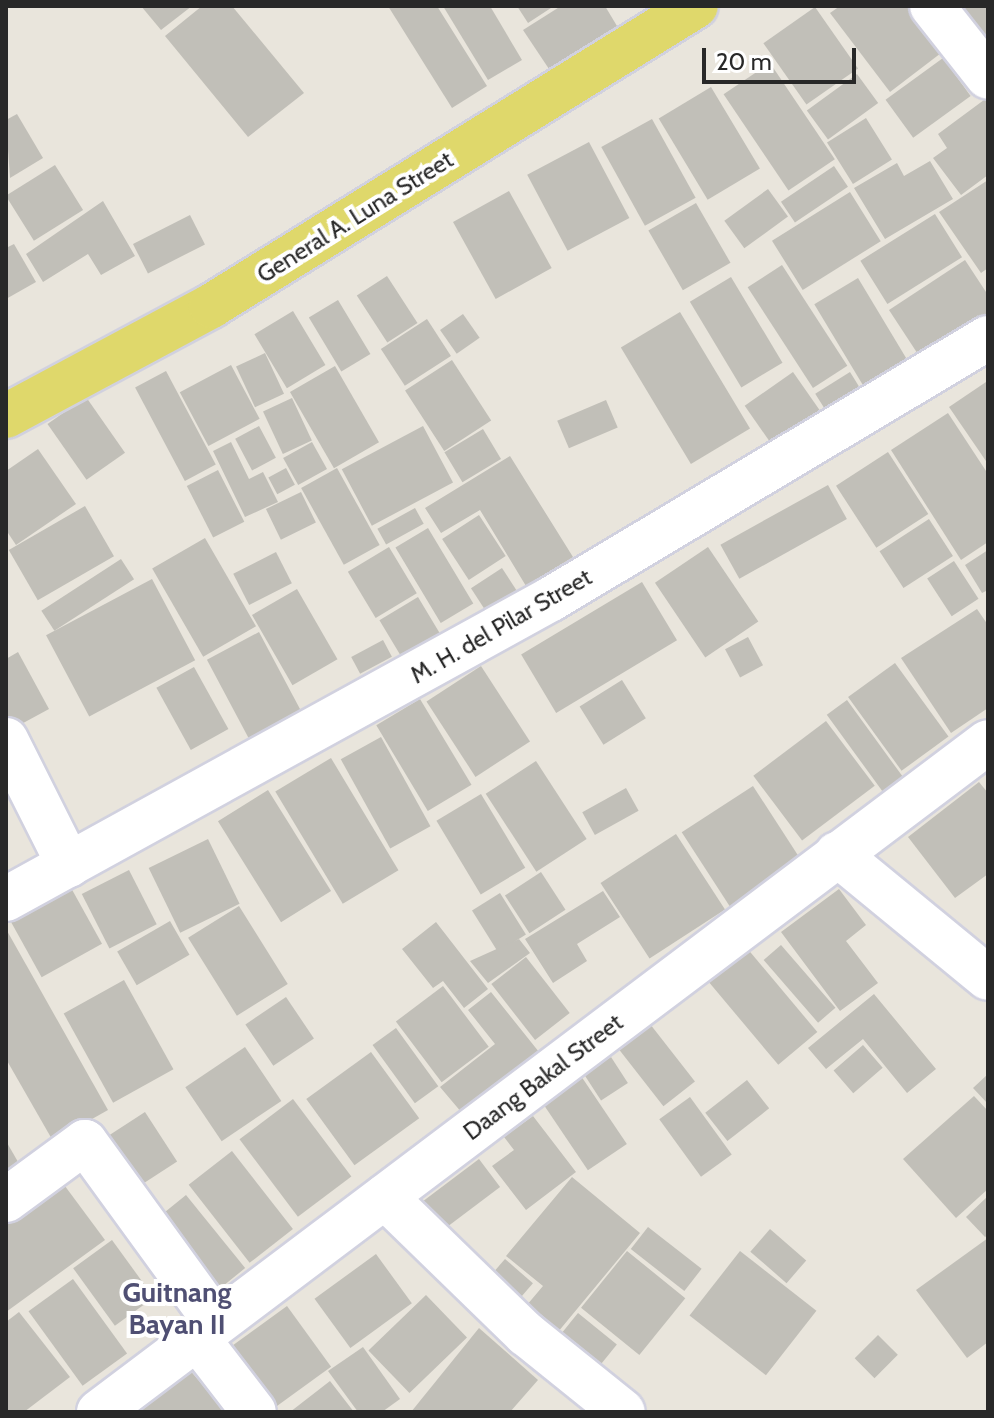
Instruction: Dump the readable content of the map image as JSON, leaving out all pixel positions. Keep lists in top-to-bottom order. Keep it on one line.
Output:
{"streets":{"main road":["General A. Luna Street"],"street":["M. H. del Pilar Street","Daang Bakal Street"]},"districts":["Guitnang Bayan II"],"scale_bar":"20 m"}
